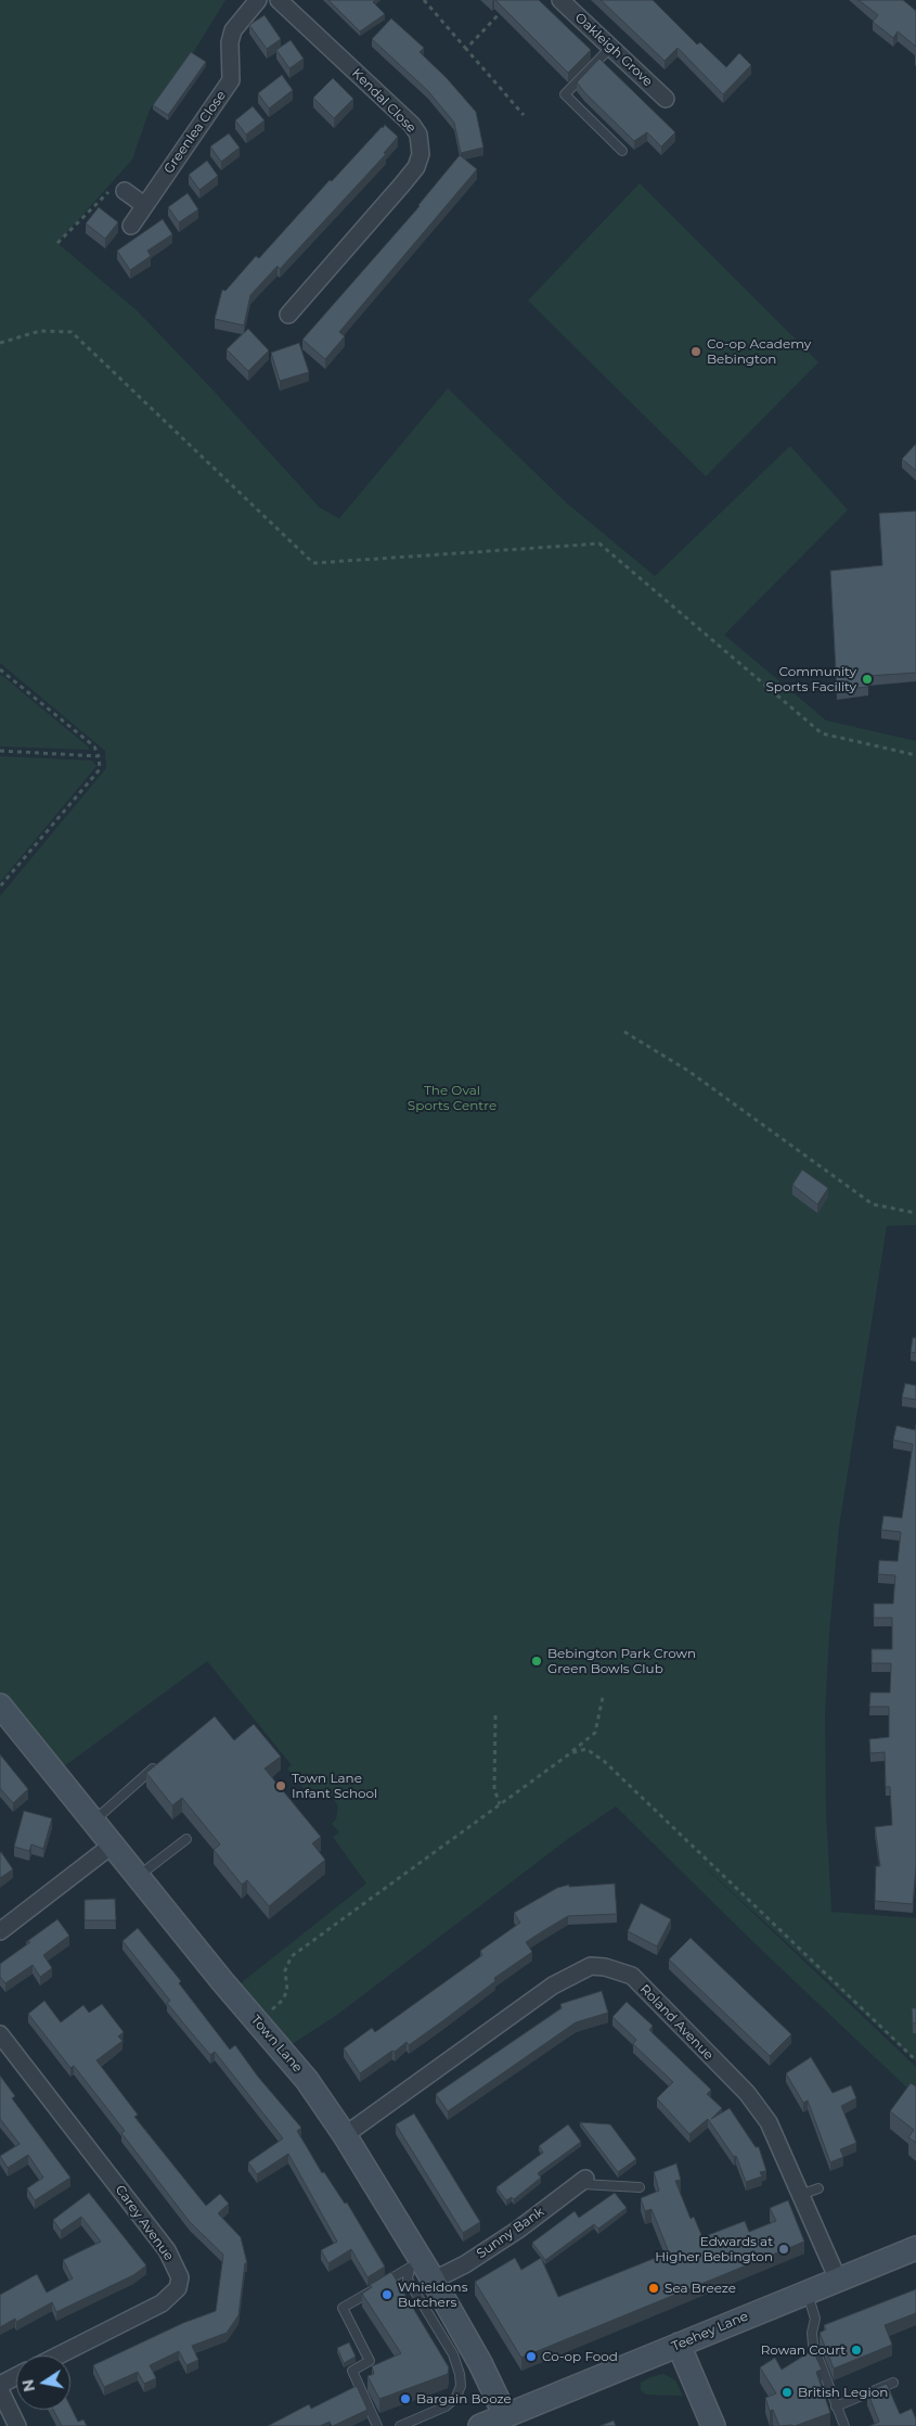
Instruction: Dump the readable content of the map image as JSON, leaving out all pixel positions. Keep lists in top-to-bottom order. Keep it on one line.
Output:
{"streets":{"main road":["Town Lane","Teehey Lane"],"street":["Oakleigh Grove","Kendal Close","Greenlea Close","Roland Avenue","Carey Avenue","Sunny Bank"]},"crossings":[["Roland Avenue","Town Lane"],["Roland Avenue","Teehey Lane"],["Town Lane","Sunny Bank"],["Town Lane","Teehey Lane"]],"parks":["The Oval Sports Centre"],"places":["Co-op Academy Bebington","Community Sports Facility","Bebington Park Crown Green Bowls Club","Town Lane Infant School","Edwards at Higher Bebington","Sea Breeze","Whieldons Butchers","Rowan Court","Co-op Food","British Legion","Bargain Booze"],"north":"left"}
